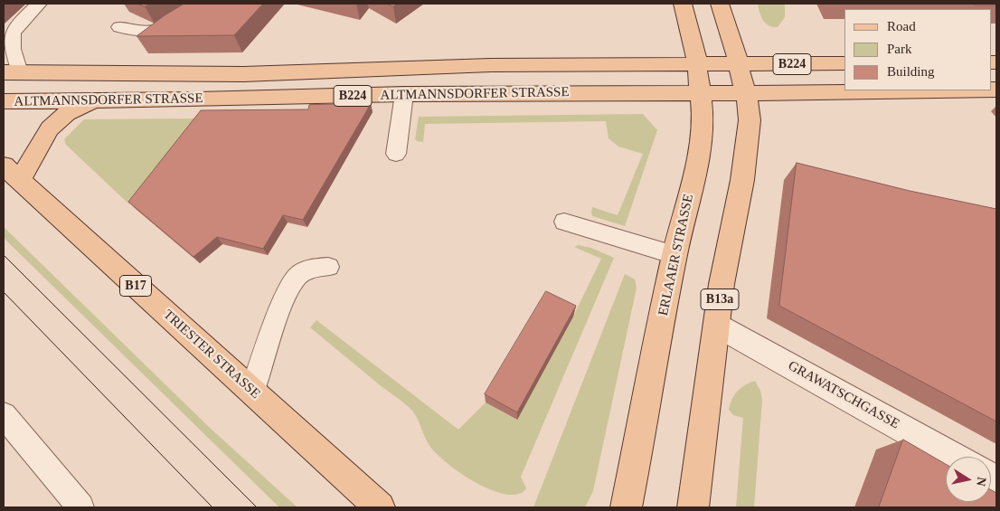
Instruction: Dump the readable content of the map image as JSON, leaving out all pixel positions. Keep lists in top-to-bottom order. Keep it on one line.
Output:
{"streets":{"main road":["B224","ALTMANNSDORFER STRASSE","ERLAAER STRASSE","B17","B13a","TRIESTER STRASSE"],"street":["GRAWATSCHGASSE"]},"crossings":[["ALTMANNSDORFER STRASSE","ERLAAER STRASSE"],["ERLAAER STRASSE","GRAWATSCHGASSE"]],"legend":["Road","Park","Building"],"north":"right"}
